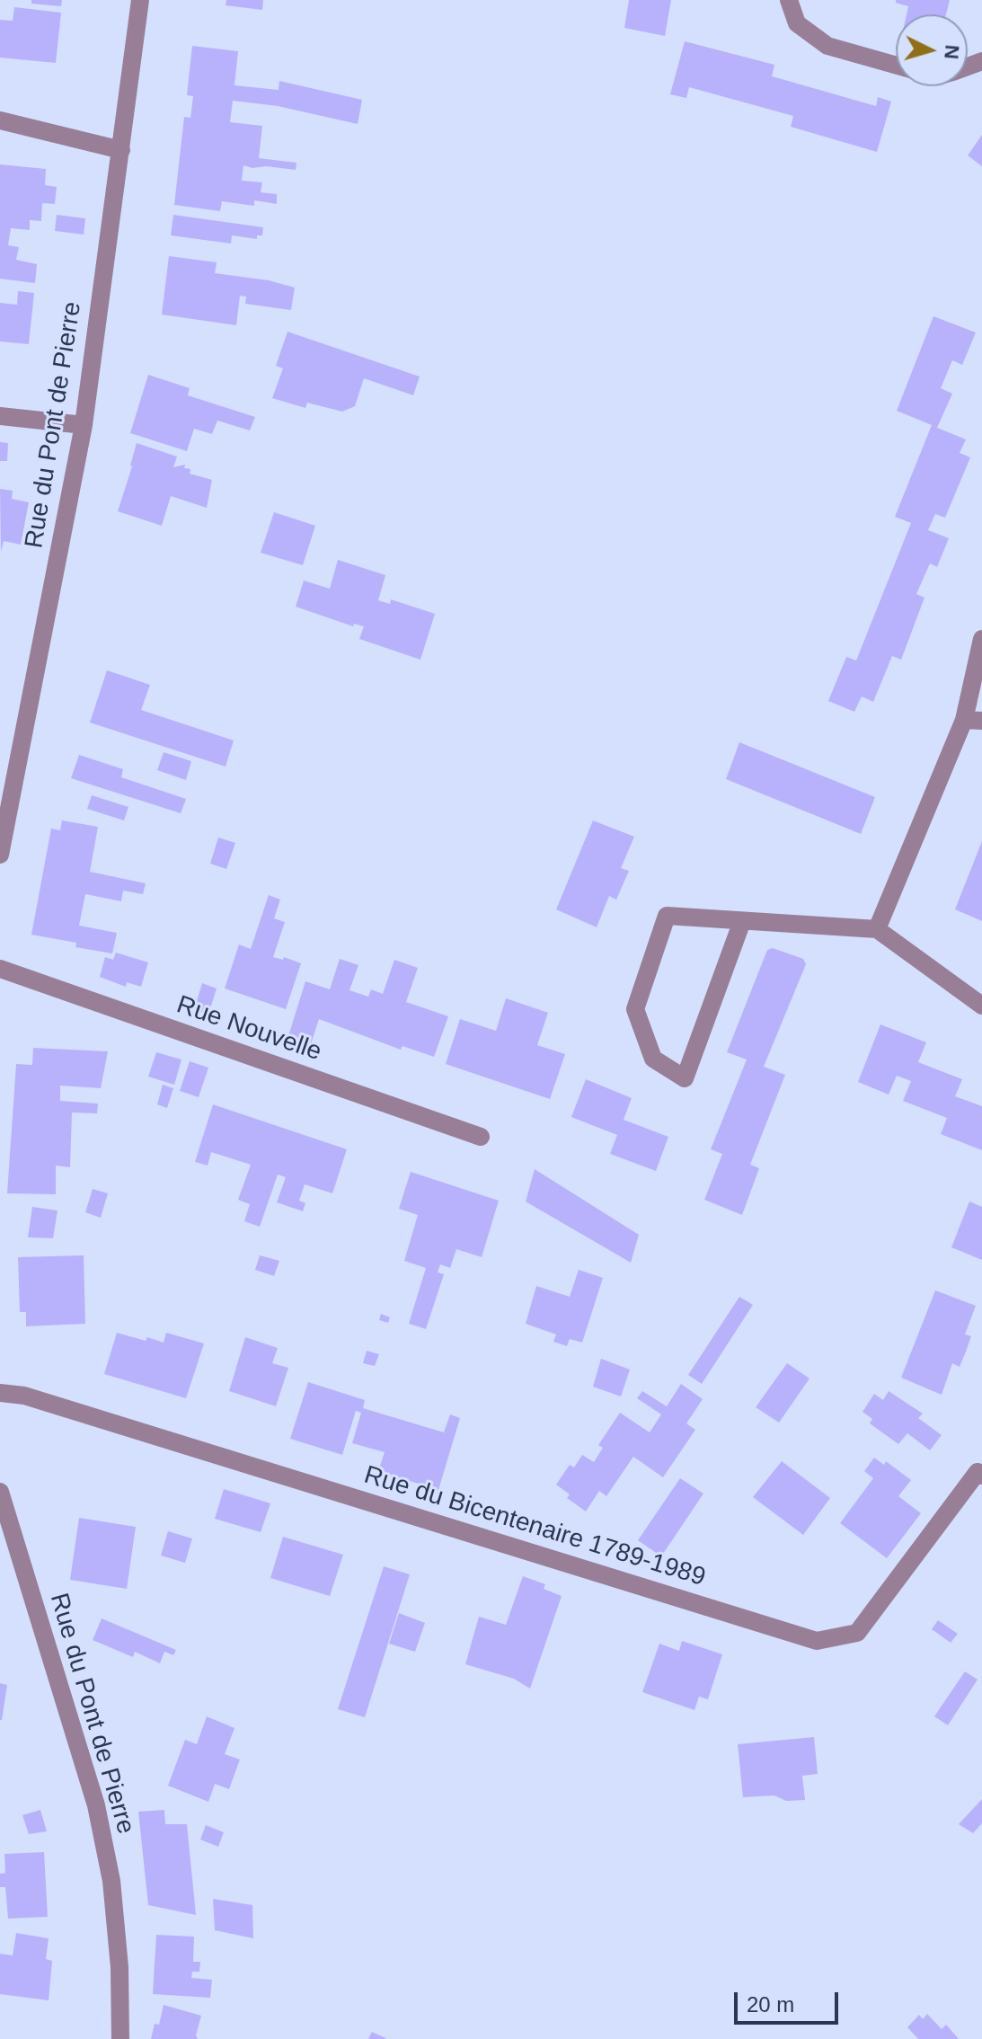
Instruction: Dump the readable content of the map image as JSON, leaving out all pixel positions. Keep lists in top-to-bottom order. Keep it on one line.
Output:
{"streets":{"street":["Rue du Pont de Pierre","Rue Nouvelle","Rue du Bicentenaire 1789-1989"]},"scale_bar":"20 m","north":"right"}
